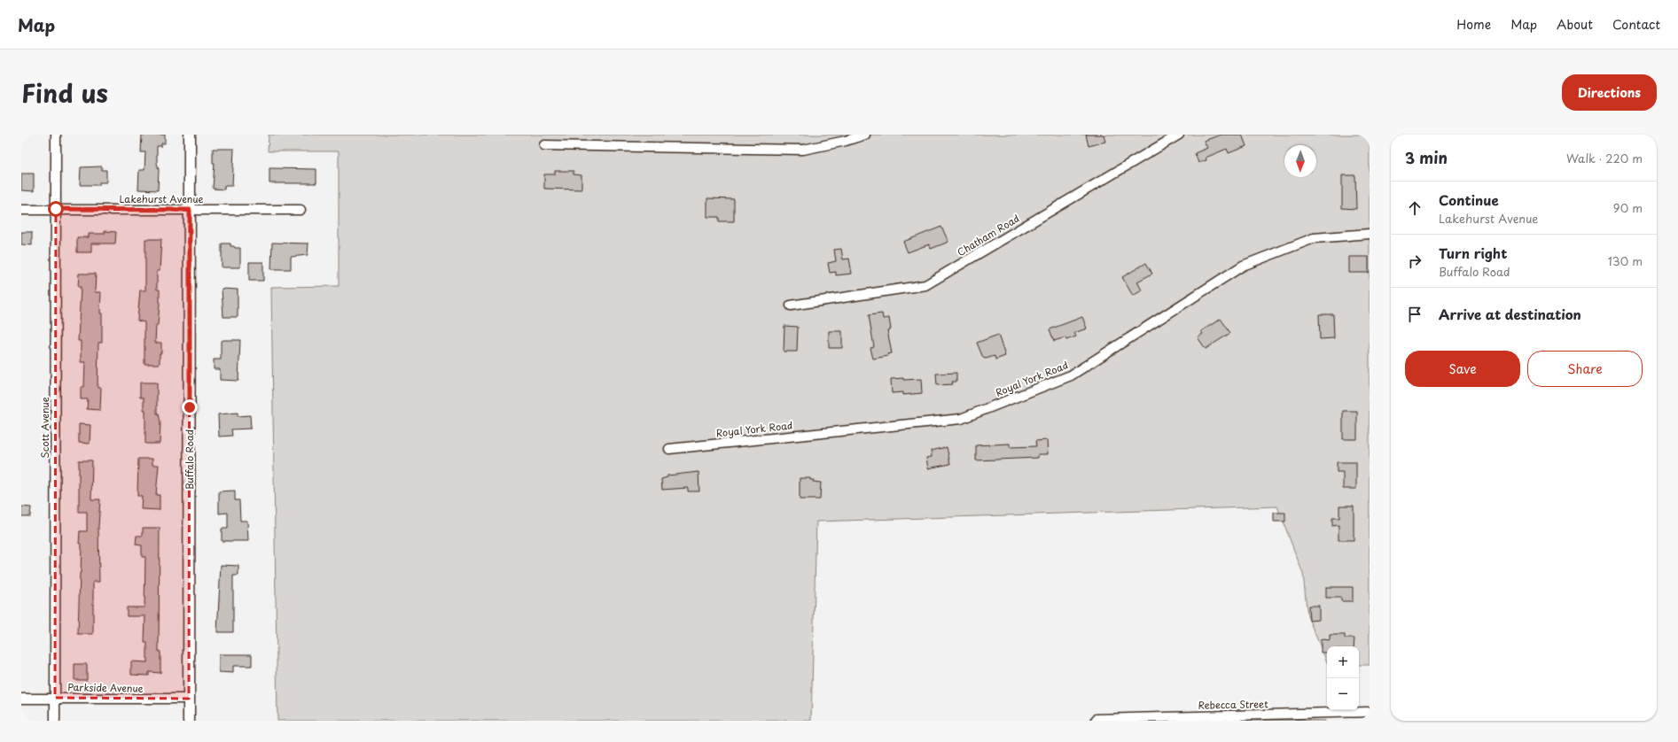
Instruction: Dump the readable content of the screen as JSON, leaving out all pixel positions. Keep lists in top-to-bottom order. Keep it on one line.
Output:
{"streets":{"street":["Lakehurst Avenue","Chatham Road","Royal York Road","Scott Avenue","Buffalo Road","Parkside Avenue","Rebecca Street"]},"crossings":[["Lakehurst Avenue","Scott Avenue"],["Lakehurst Avenue","Buffalo Road"],["Scott Avenue","Parkside Avenue"],["Buffalo Road","Parkside Avenue"]],"north":"bottom","page":{"header":"Map","nav":["Home","Map","About","Contact"],"title":"Find us","buttons":["Directions",["Save","Share"]],"heading":["3 min","Walk · 220 m"],"list":[["Continue","Lakehurst Avenue","90 m"],["Turn right","Buffalo Road","130 m"],"Arrive at destination"],"map_buttons":["+","−"]}}
